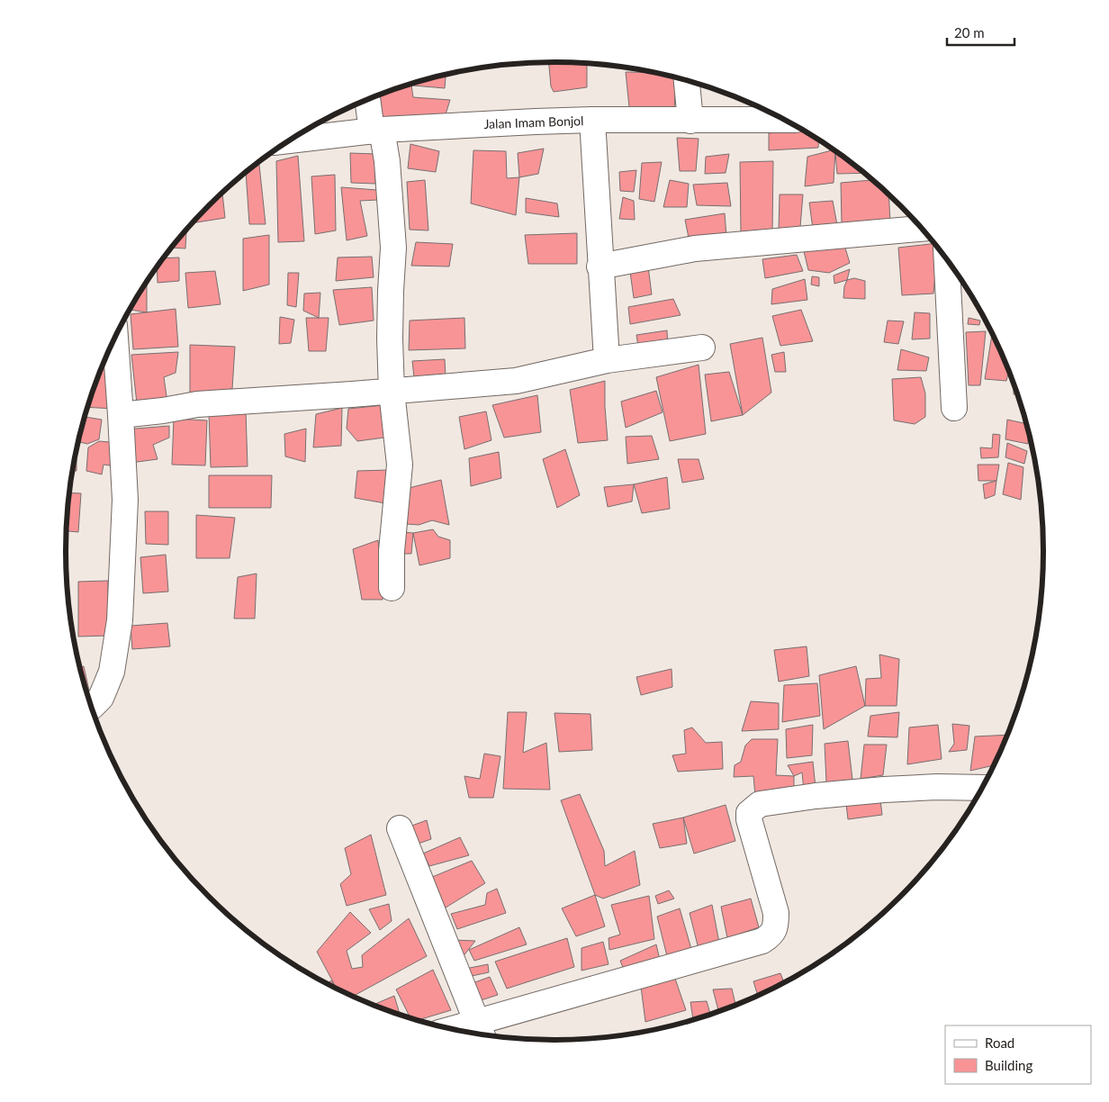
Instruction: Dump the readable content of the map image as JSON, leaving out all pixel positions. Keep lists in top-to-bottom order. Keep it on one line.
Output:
{"streets":{"street":["Jalan Imam Bonjol"]},"legend":["Road","Building"],"scale_bar":"20 m"}
